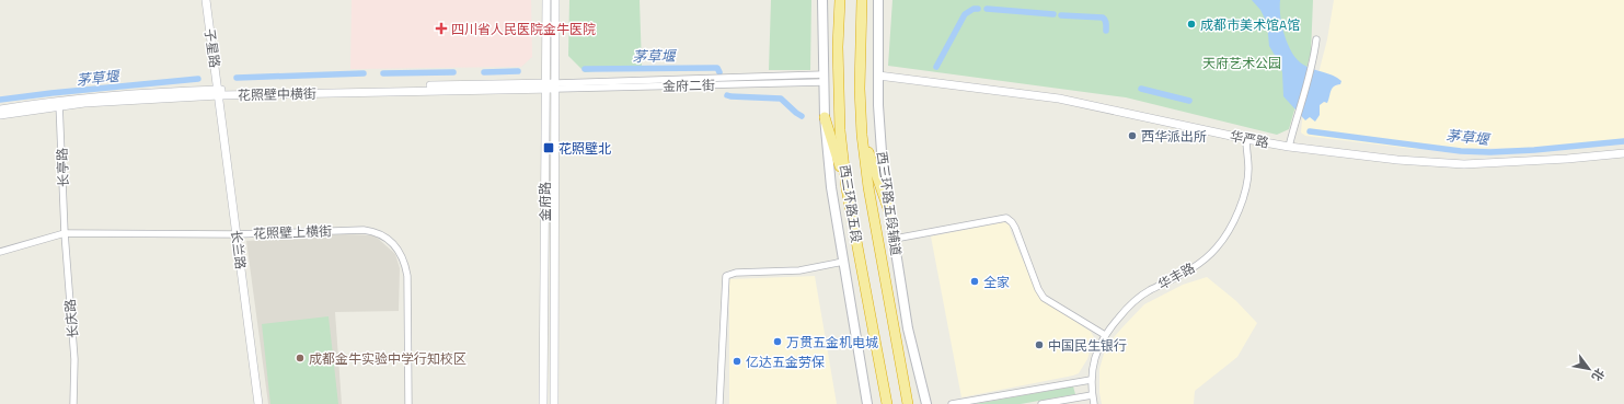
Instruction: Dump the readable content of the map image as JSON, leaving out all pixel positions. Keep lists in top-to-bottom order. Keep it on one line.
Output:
{"streets":{"highway":["西三环路五段"],"main road":["西三环路五段辅道"],"street":["子星路","金府二街","花照壁中横街","华严路","长亭路","金府路","花照壁上横街","长兰路","华丰路","长庆路"]},"crossings":[["子星路","花照壁中横街"],["子星路","长兰路"],["金府二街","花照壁中横街"],["金府二街","金府路"],["花照壁中横街","长亭路"],["花照壁中横街","金府路"],["花照壁中横街","长兰路"],["华严路","西三环路五段辅道"],["华严路","华丰路"],["长亭路","花照壁上横街"],["长亭路","长庆路"],["花照壁上横街","长兰路"],["花照壁上横街","长庆路"]],"water":["茅草堰"],"parks":["天府艺术公园"],"places":{"other":["成都市美术馆A馆","西华派出所","全家","万贯五金机电城","中国民生银行","成都金牛实验中学行知校区","亿达五金劳保"],"health":["四川省人民医院金牛医院"],"transit":["花照壁北"]},"north":"bottom right"}
